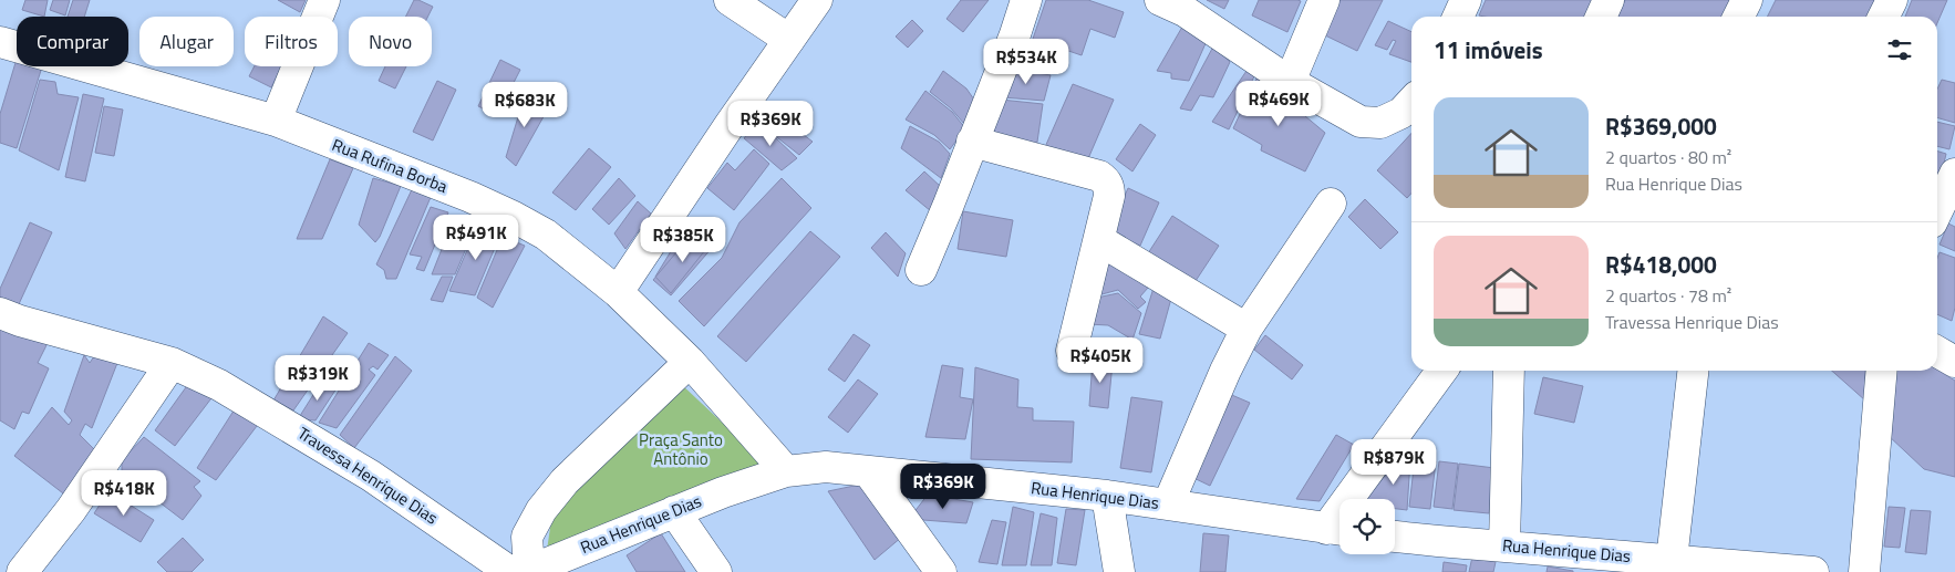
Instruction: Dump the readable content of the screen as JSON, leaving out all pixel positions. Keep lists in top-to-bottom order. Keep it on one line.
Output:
{"streets":{"street":["Rua Rufina Borba","Travessa Henrique Dias","Rua Henrique Dias"]},"crossings":[["Rua Rufina Borba","Rua Henrique Dias"],["Travessa Henrique Dias","Rua Henrique Dias"]],"parks":["Praça Santo Antônio"],"page":{"chip":["Comprar","Alugar","Filtros","Novo"],"heading":"11 imóveis","price":["R$534K","R$469K","R$683K","R$369K","R$491K","R$385K","R$405K","R$319K","R$879K","R$369K","R$418K"],"list":[{"name":"R$369,000","note":"2 quartos · 80 m² · Rua Henrique Dias"},{"name":"R$418,000","note":"2 quartos · 78 m² · Travessa Henrique Dias"}]}}
